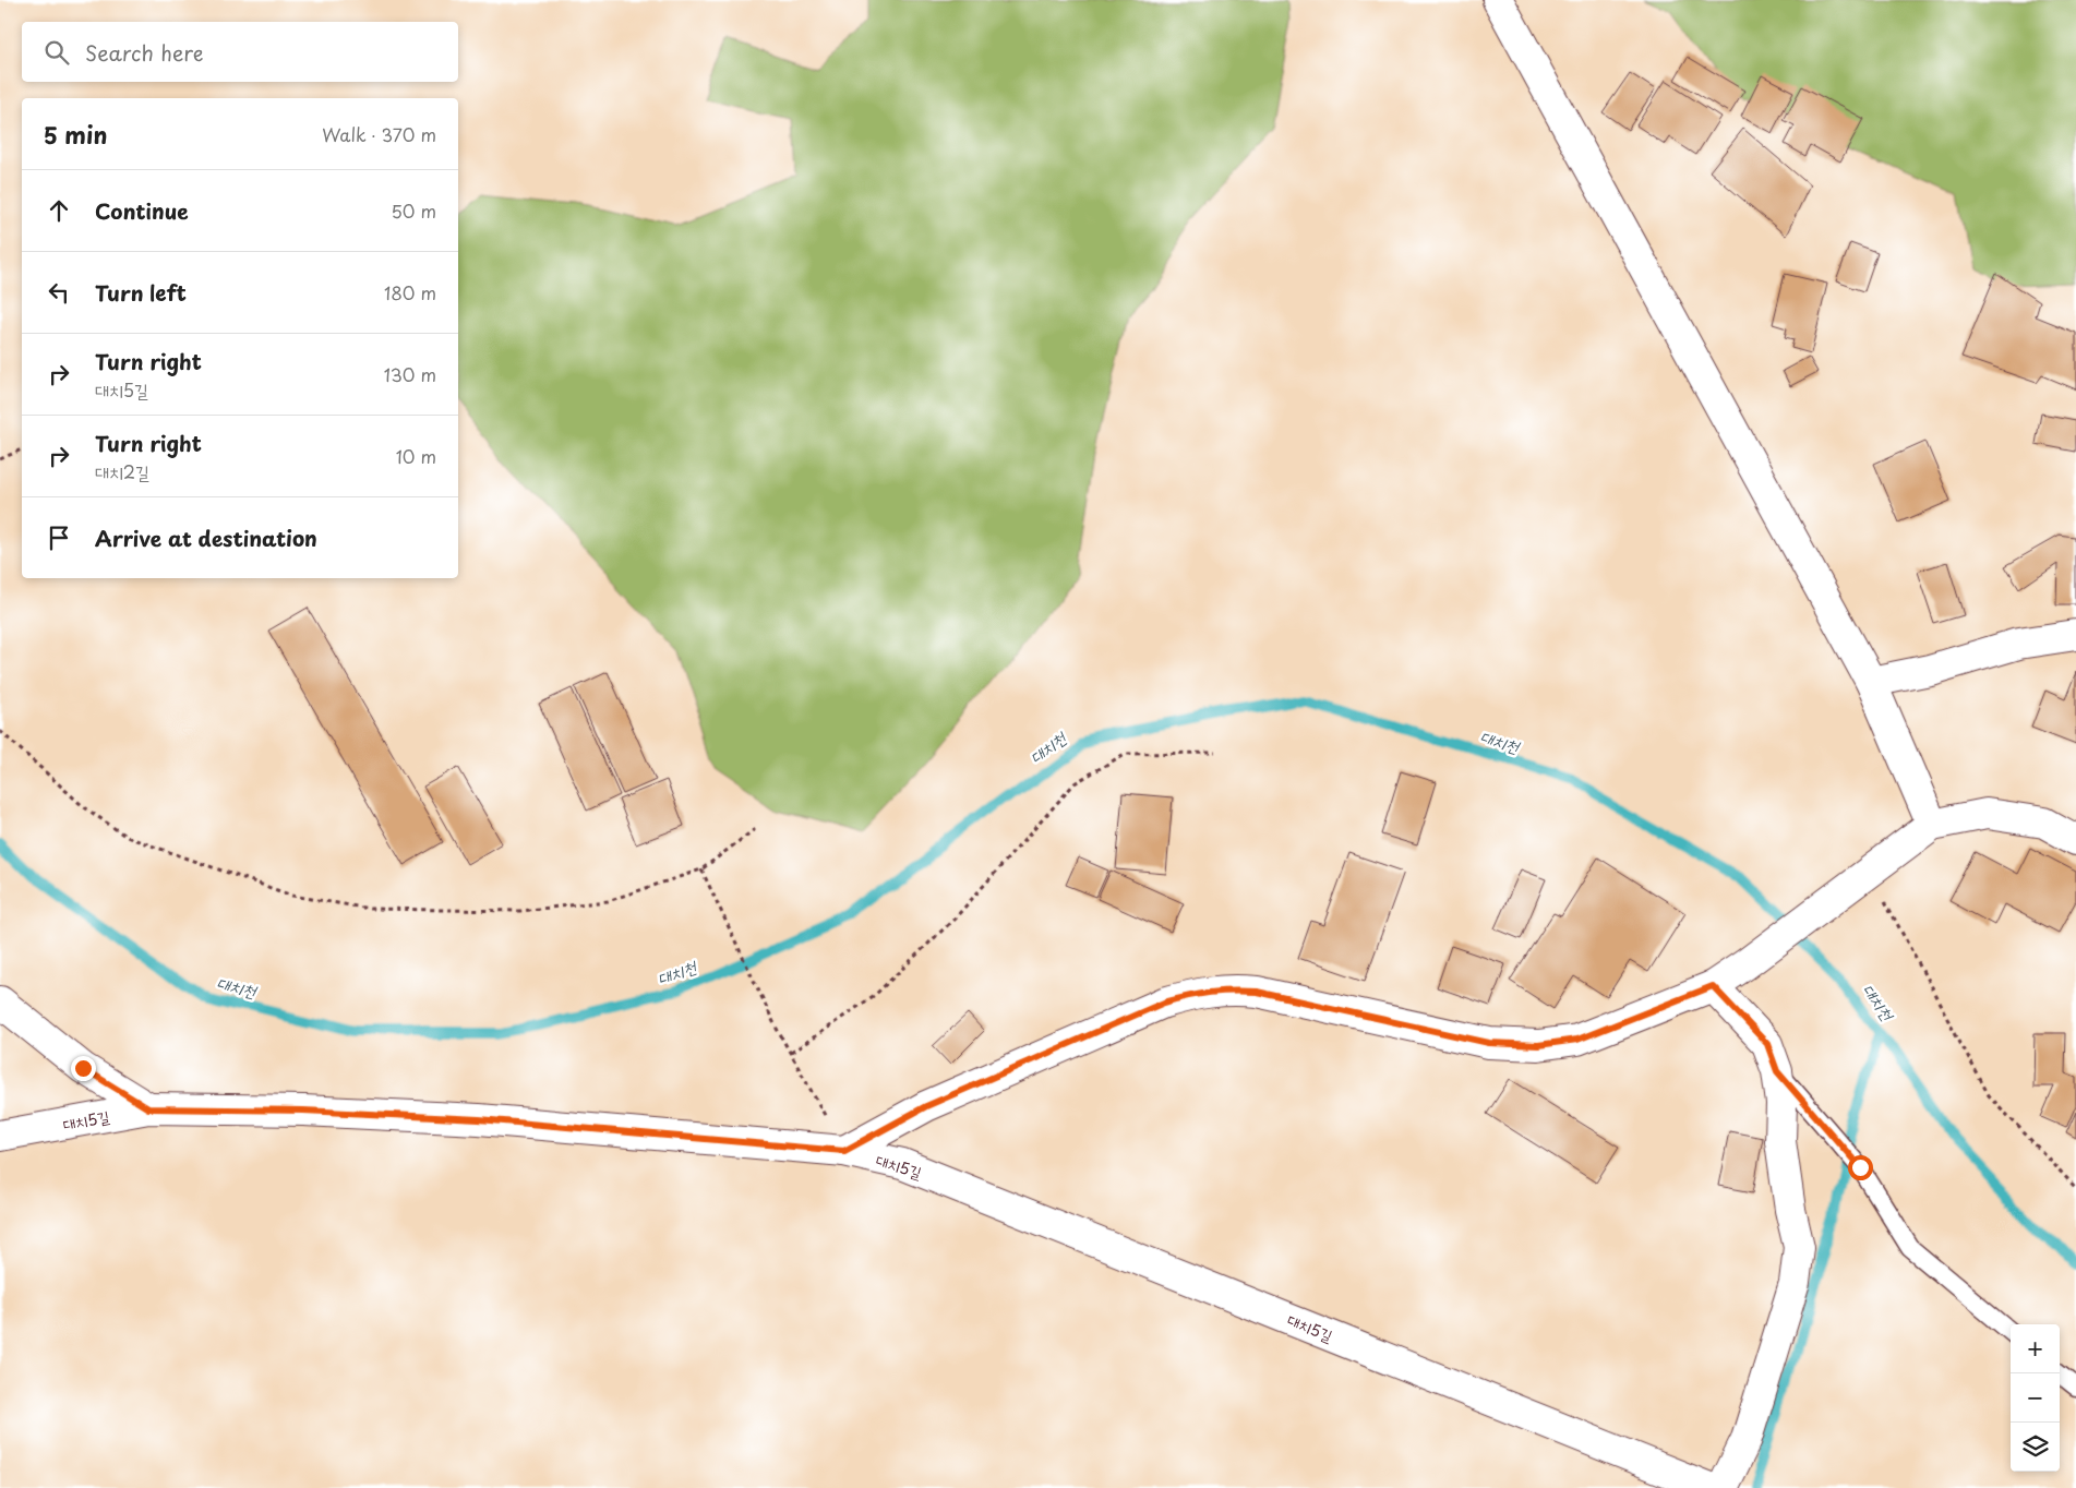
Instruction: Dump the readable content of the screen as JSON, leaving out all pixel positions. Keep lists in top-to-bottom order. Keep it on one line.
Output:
{"streets":{"street":["대치5길"]},"water":["대치천"],"page":{"search":"Search here","heading":["5 min","Walk · 370 m"],"list":[["Continue","50 m"],["Turn left","180 m"],["Turn right","대치5길","130 m"],["Turn right","대치2길","10 m"],"Arrive at destination"],"map_buttons":["+","−"]}}
